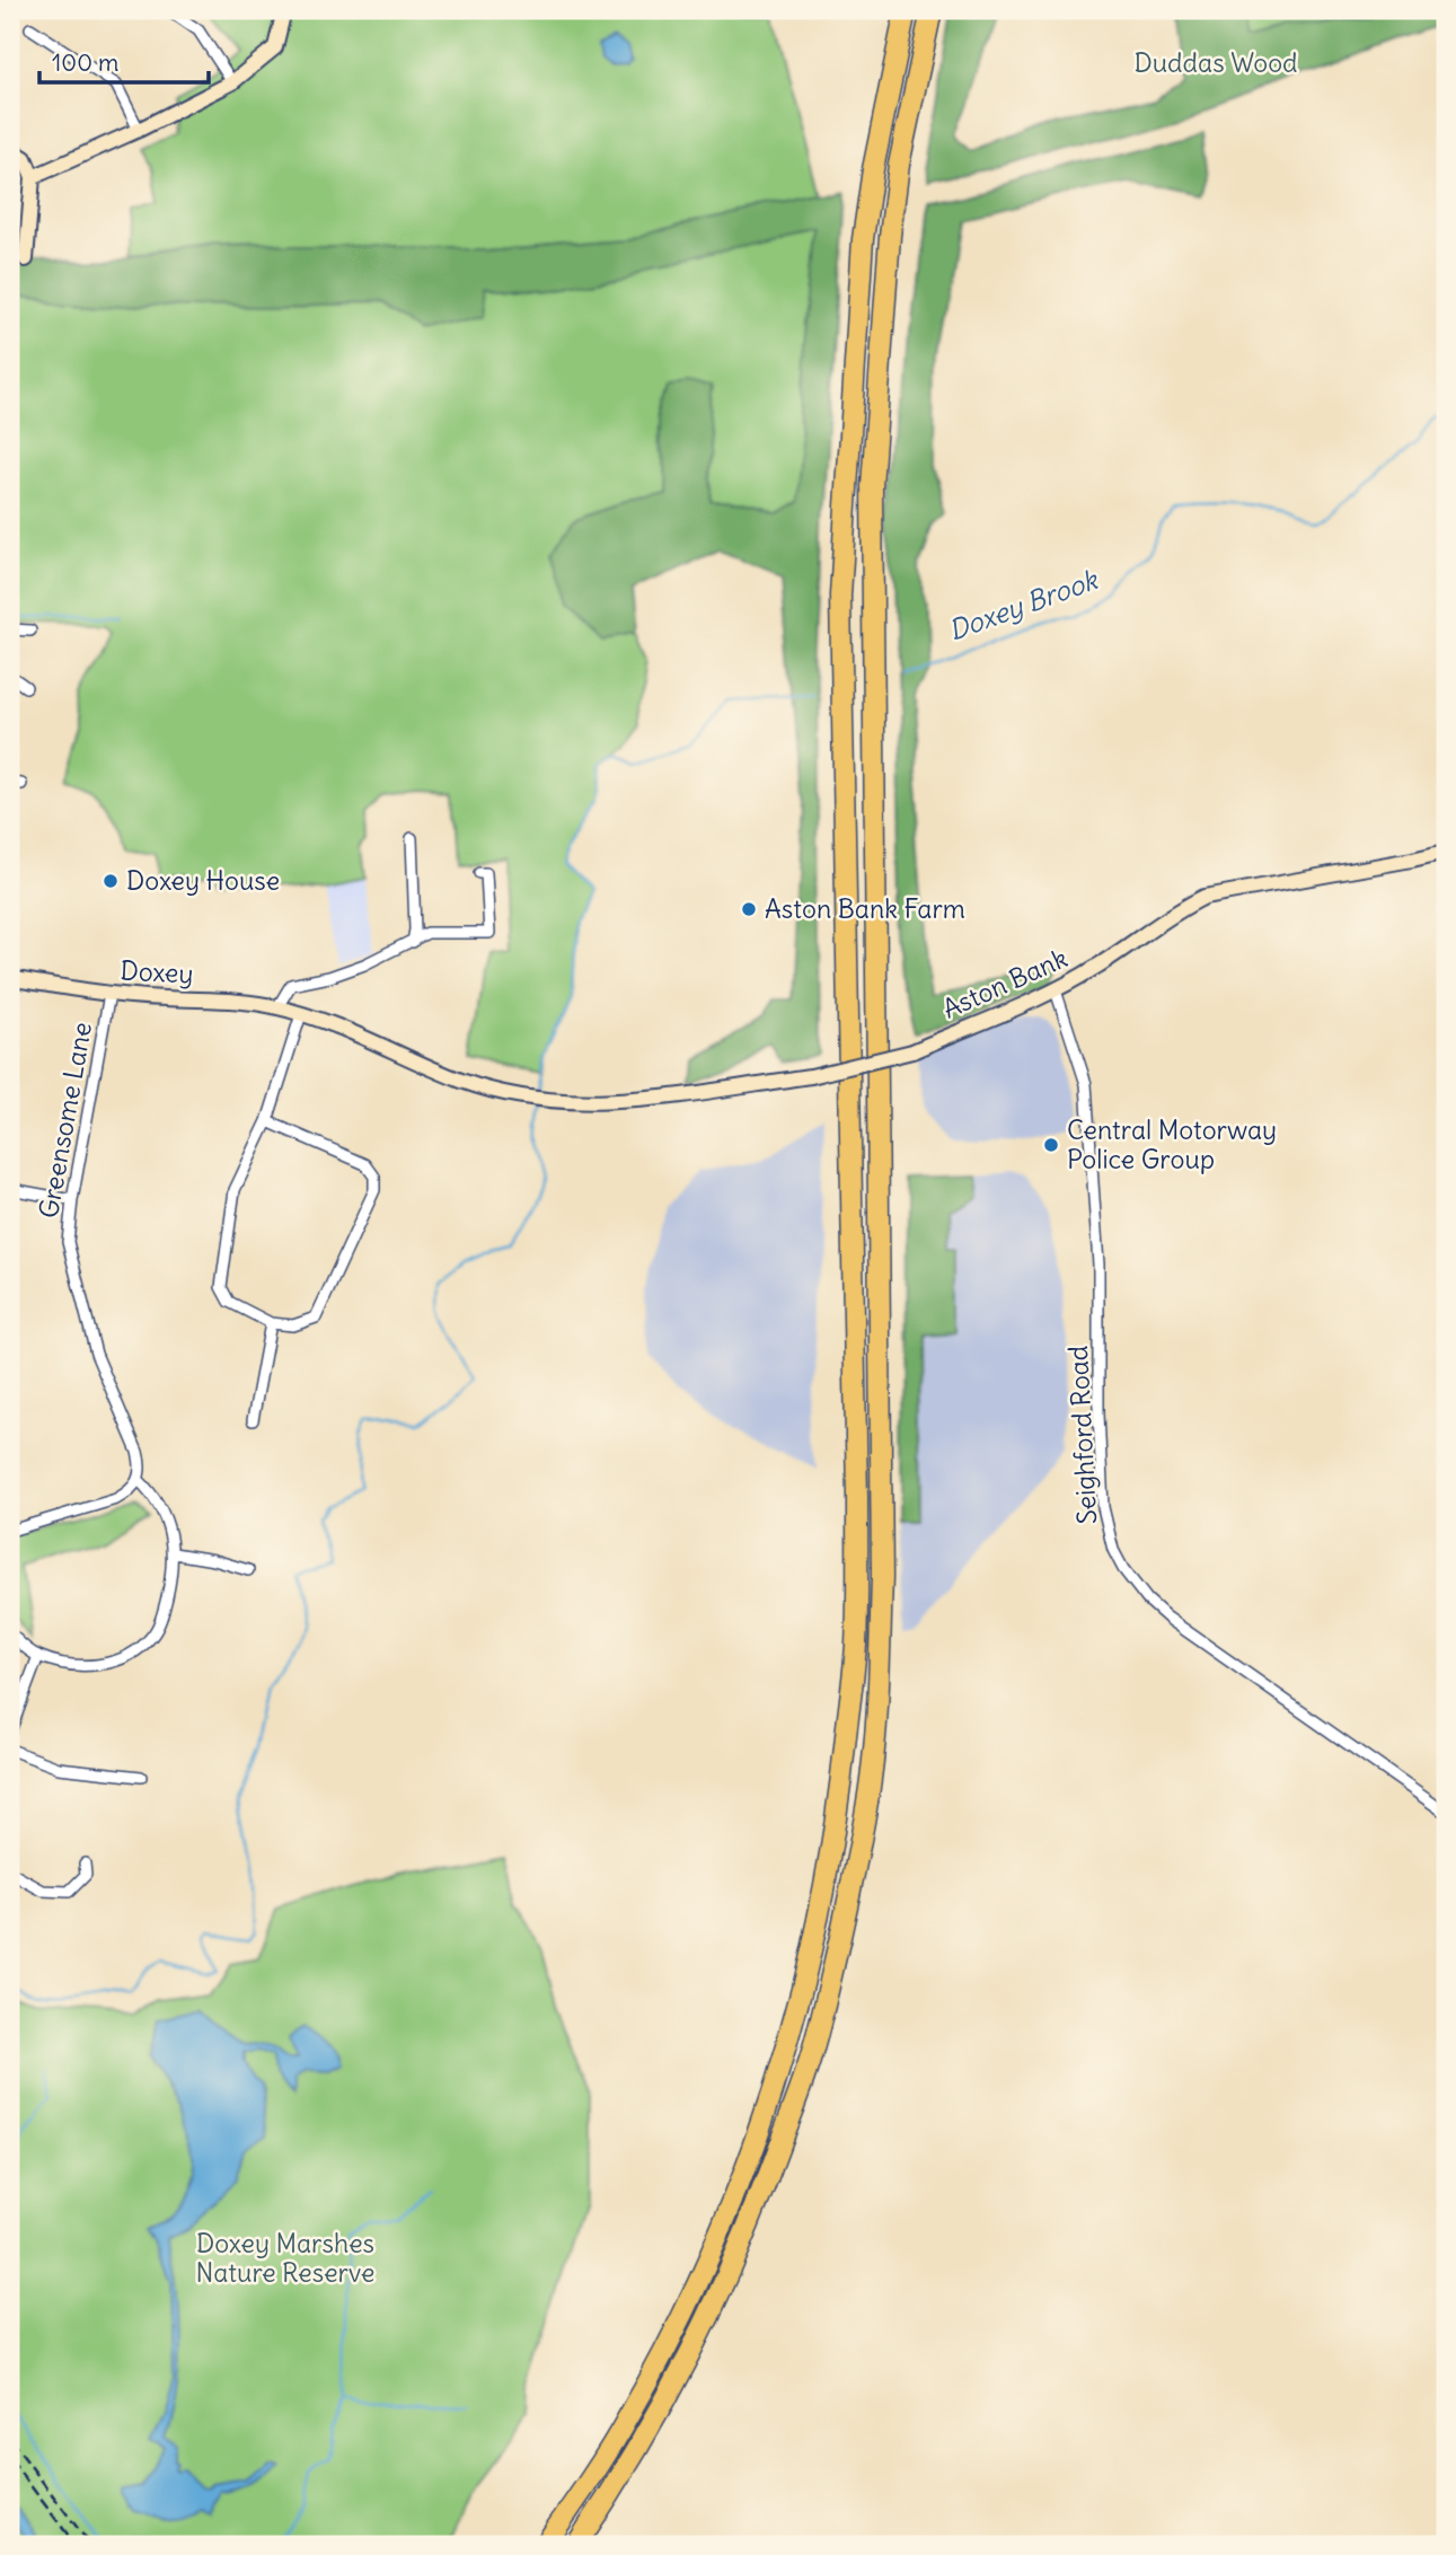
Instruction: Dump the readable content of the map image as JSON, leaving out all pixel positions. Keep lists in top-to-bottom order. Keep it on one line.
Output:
{"streets":{"street":["Doxey","Aston Bank","Greensome Lane","Seighford Road"]},"crossings":[["Doxey","Aston Bank"],["Doxey","Greensome Lane"],["Aston Bank","Seighford Road"]],"water":["Doxey Brook"],"parks":["Duddas Wood","Doxey Marshes Nature Reserve"],"places":["Doxey House","Aston Bank Farm","Central Motorway Police Group"],"scale_bar":"100 m"}
